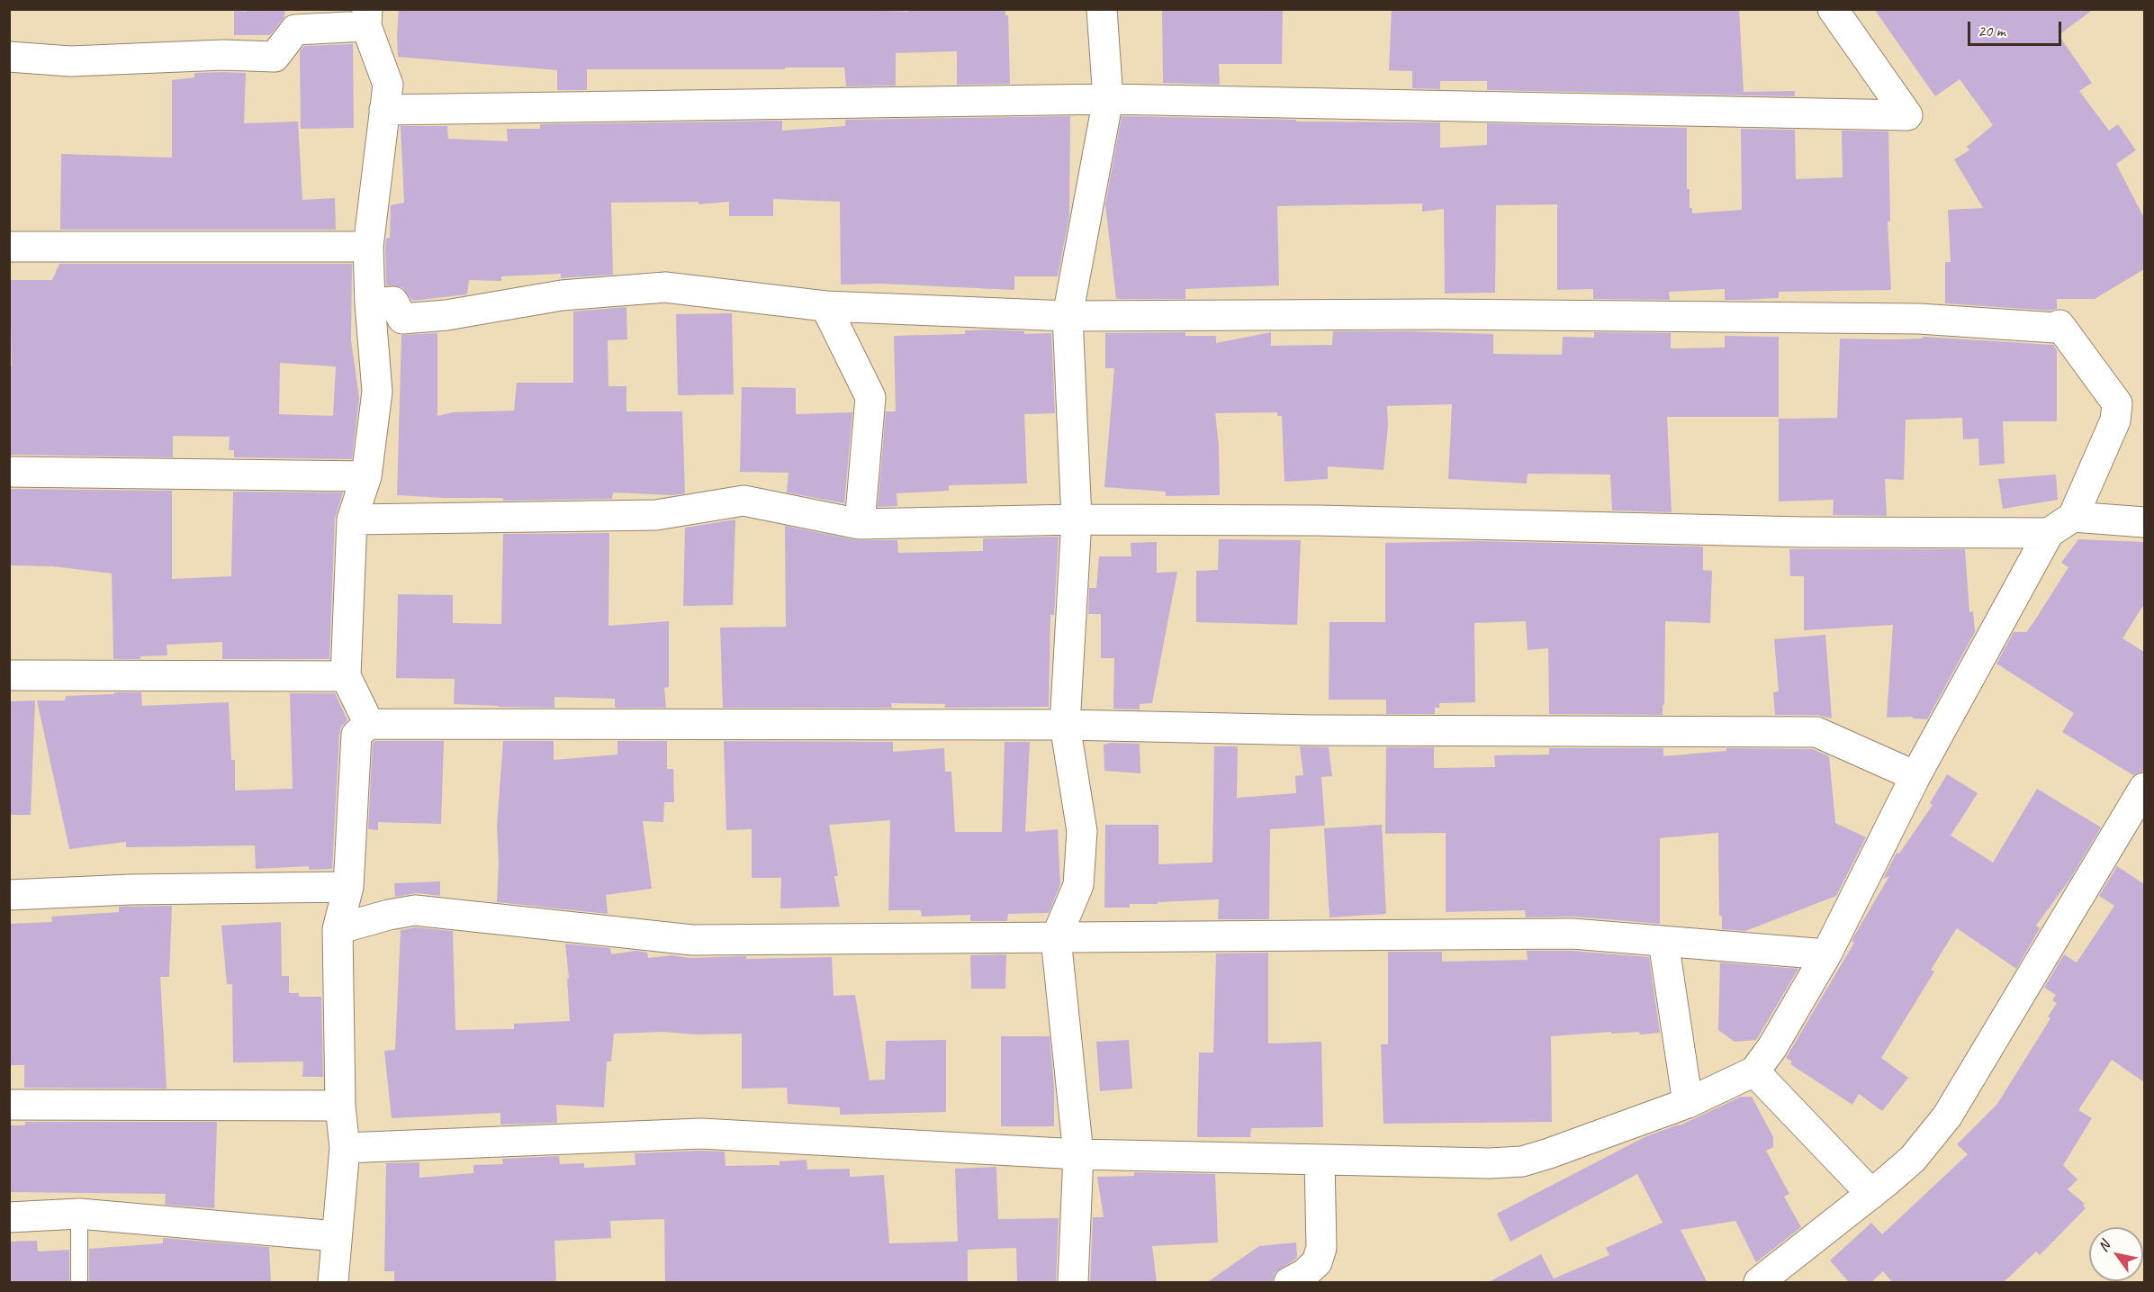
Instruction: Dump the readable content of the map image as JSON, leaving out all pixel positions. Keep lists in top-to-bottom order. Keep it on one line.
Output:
{"scale_bar":"20 m","north":"top left"}
